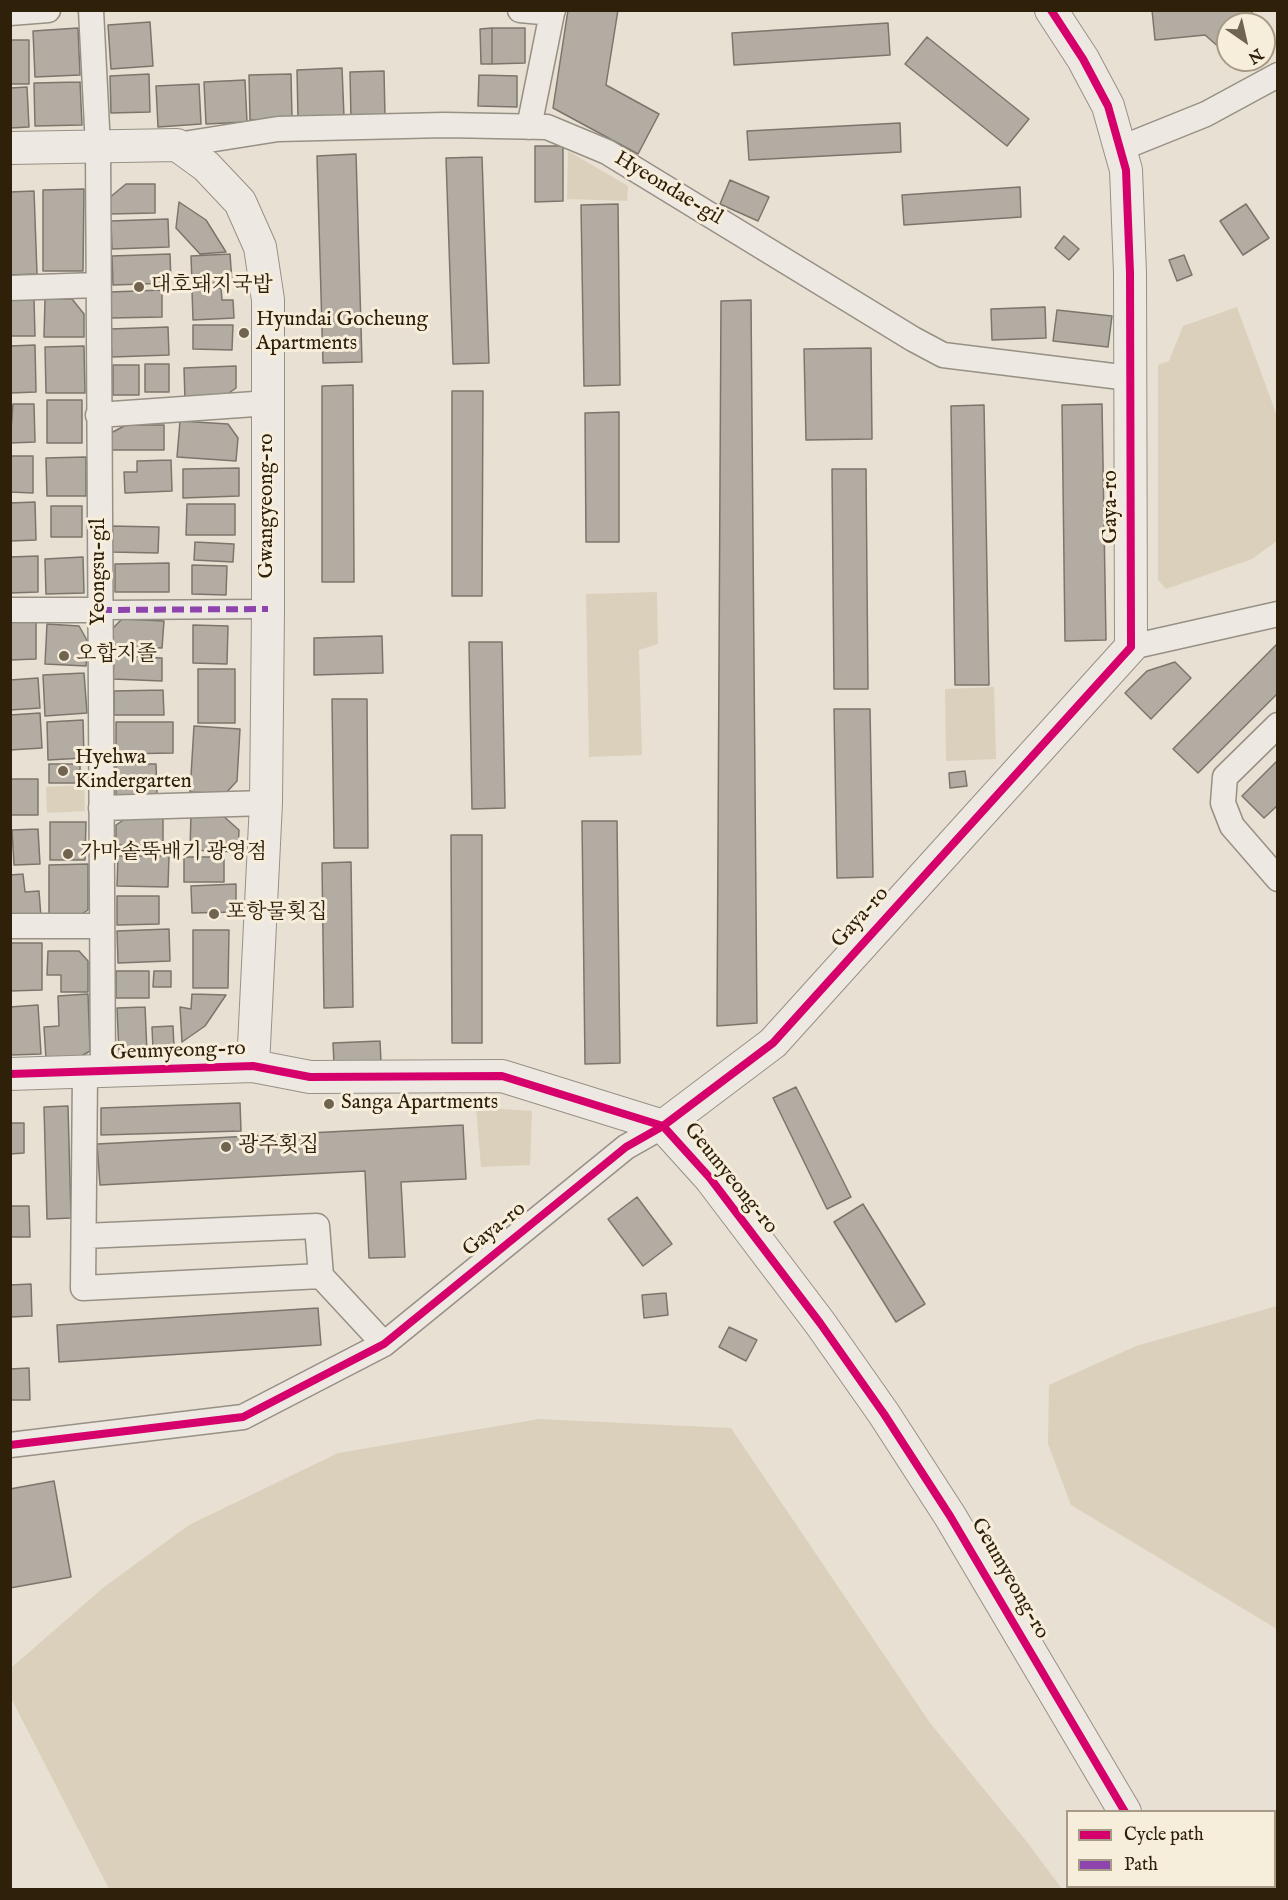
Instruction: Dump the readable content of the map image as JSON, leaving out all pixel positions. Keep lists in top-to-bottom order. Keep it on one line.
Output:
{"streets":{"street":["Hyeondae-gil","Gwangyeong-ro","Gaya-ro","Yeongsu-gil","Geumyeong-ro"]},"crossings":[["Hyeondae-gil","Gwangyeong-ro"],["Hyeondae-gil","Gaya-ro"],["Gwangyeong-ro","Geumyeong-ro"],["Gaya-ro","Geumyeong-ro"],["Yeongsu-gil","Geumyeong-ro"]],"places":["대호돼지국밥","Hyundai Gocheung Apartments","오합지졸","Hyehwa Kindergarten","가마솥뚝배기 광영점","포항물횟집","Sanga Apartments","광주횟집"],"legend":["Cycle path","Path"],"north":"bottom right"}
